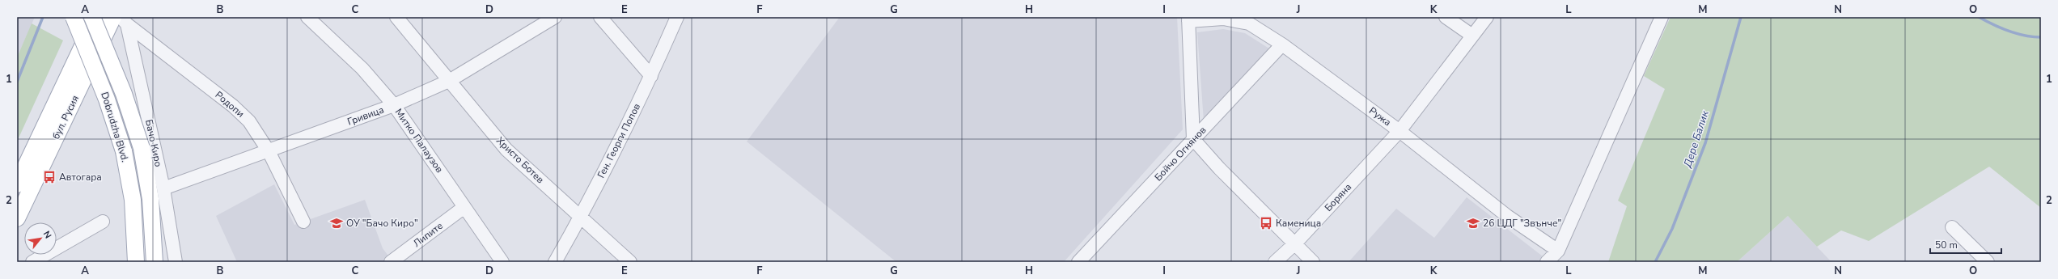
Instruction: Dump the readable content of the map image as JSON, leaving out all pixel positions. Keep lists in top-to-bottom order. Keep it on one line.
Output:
{"streets":{"main road":["бул. Русия","Dobrudzha Blvd."],"street":["Родопи","Гривица","Ружа","Митко Палаузов","Ген. Георги Попов","Бачо Киро","Бойчо Огнянов","Христо Ботев","Боряна","Липите"]},"crossings":[["Родопи","Гривица"],["Родопи","бул. Русия"],["Родопи","Бачо Киро"],["Гривица","Митко Палаузов"],["Гривица","Бачо Киро"],["Гривица","Христо Ботев"],["Ружа","Бойчо Огнянов"],["Ружа","Боряна"],["бул. Русия","Бачо Киро"],["Митко Палаузов","Липите"],["Ген. Георги Попов","Христо Ботев"]],"water":["Дере Балик"],"places":{"bus stop":["Aвтогара","Каменица"],"school or university":["ОУ \"Бачо Киро\"","26 ЦДГ \"Звънче\""]},"scale_bar":"50 m","north":"top right","grid":{"columns":["A","B","C","D","E","F","G","H","I","J","K","L","M","N","O"],"rows":["1","2"]}}
